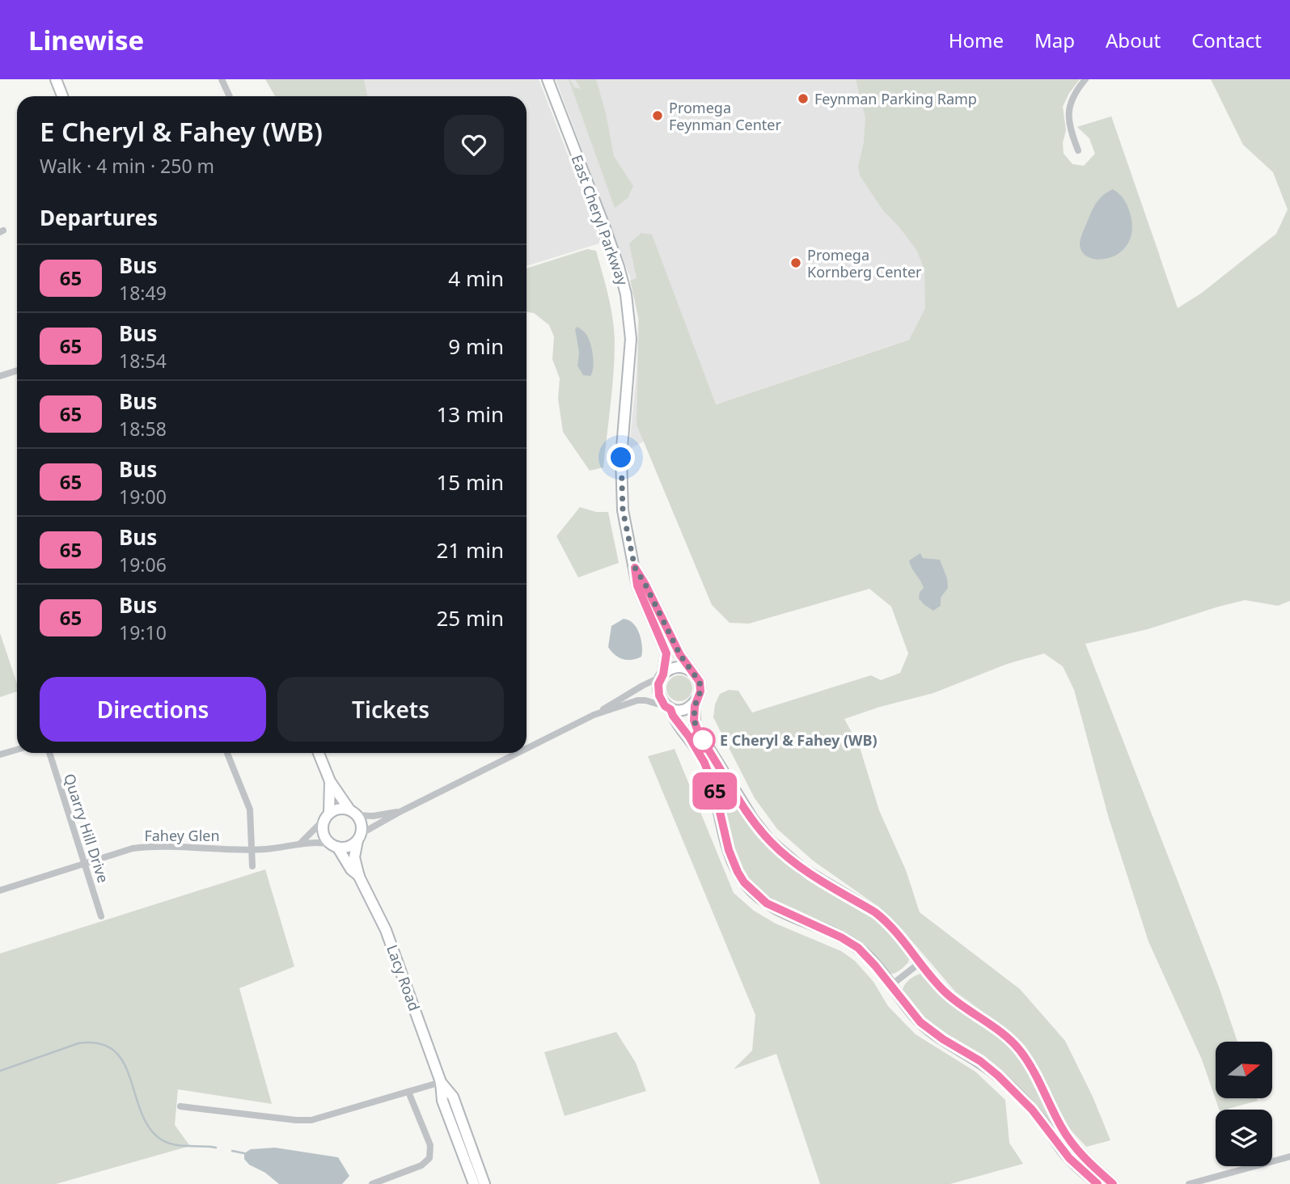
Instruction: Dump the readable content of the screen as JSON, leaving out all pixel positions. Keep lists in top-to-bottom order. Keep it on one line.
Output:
{"streets":{"street":["East Cheryl Parkway","Quarry Hill Drive","Fahey Glen","Lacy Road"]},"crossings":[["Quarry Hill Drive","Fahey Glen"],["Fahey Glen","Lacy Road"]],"places":["Feynman Parking Ramp","Promega Feynman Center","Promega Kornberg Center","E Cheryl & Fahey (WB)"],"lines":["bus line 65"],"north":"right","page":{"header":"Linewise","nav":["Home","Map","About","Contact"],"on_map":"65","heading":[["E Cheryl & Fahey (WB)","Walk · 4 min · 250 m"],"Departures"],"list":[{"mark":"65","name":"Bus","note":"18:49","value":"4 min"},{"mark":"65","name":"Bus","note":"18:54","value":"9 min"},{"mark":"65","name":"Bus","note":"18:58","value":"13 min"},{"mark":"65","name":"Bus","note":"19:00","value":"15 min"},{"mark":"65","name":"Bus","note":"19:06","value":"21 min"},{"mark":"65","name":"Bus","note":"19:10","value":"25 min"}],"buttons":["Directions","Tickets"]}}
